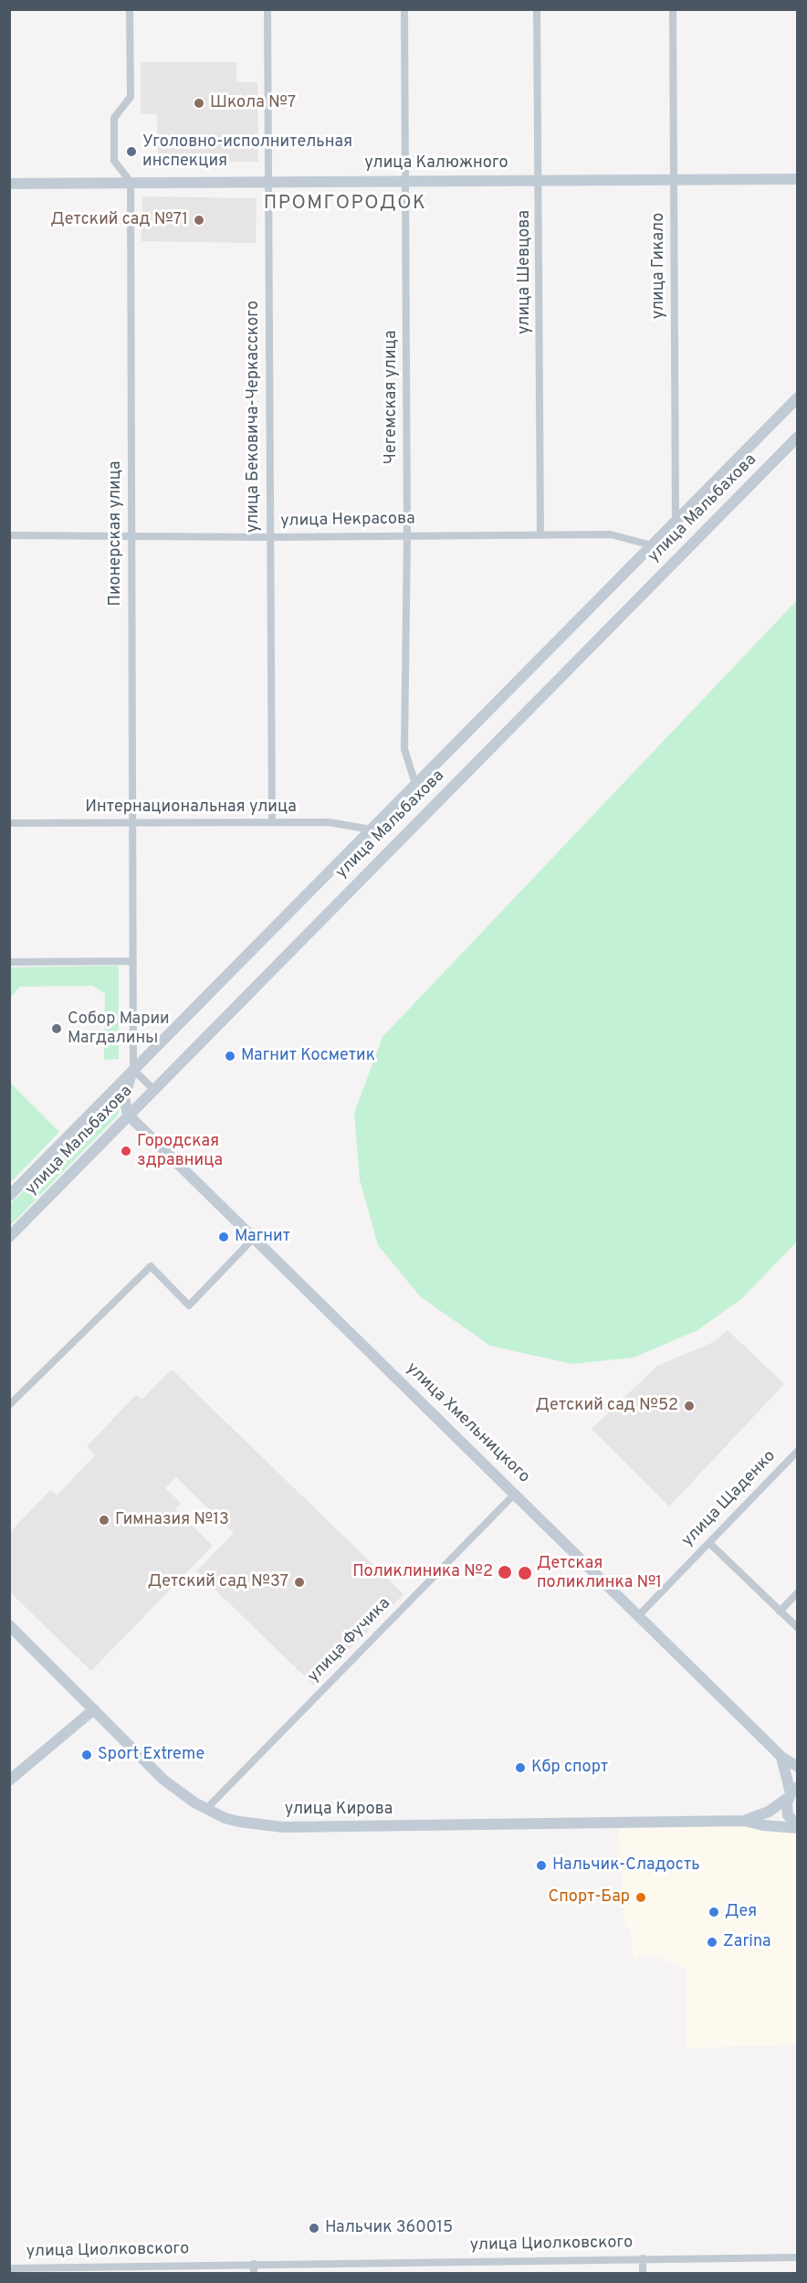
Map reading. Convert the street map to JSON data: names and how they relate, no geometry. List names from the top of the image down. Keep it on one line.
{"streets":{"main road":["улица Калюжного","улица Мальбахова","улица Хмельницкого","улица Кирова"],"street":["улица Гикало","улица Шевцова","Чегемская улица","улица Бековича-Черкасского","улица Некрасова","Пионерская улица","Интернациональная улица","улица Щаденко","улица Фучика","улица Циолковского"]},"crossings":[["улица Калюжного","улица Гикало"],["улица Калюжного","улица Шевцова"],["улица Калюжного","Чегемская улица"],["улица Калюжного","улица Бековича-Черкасского"],["улица Калюжного","Пионерская улица"],["улица Гикало","улица Мальбахова"],["улица Шевцова","улица Некрасова"],["Чегемская улица","улица Мальбахова"],["Чегемская улица","улица Некрасова"],["улица Бековича-Черкасского","улица Некрасова"],["улица Бековича-Черкасского","Интернациональная улица"],["улица Мальбахова","улица Некрасова"],["улица Мальбахова","Пионерская улица"],["улица Мальбахова","Интернациональная улица"],["улица Мальбахова","улица Хмельницкого"],["улица Некрасова","Пионерская улица"],["Пионерская улица","Интернациональная улица"],["улица Хмельницкого","улица Щаденко"],["улица Хмельницкого","улица Фучика"],["улица Фучика","улица Кирова"]],"districts":["ПРОМГОРОДОК"],"places":["Школа №7","Уголовно-исполнительная инспекция","Детский сад №71","Собор Марии Магдалины","Магнит Косметик","Городская здравница","Магнит","Детский сад №52","Гимназия №13","Поликлиника №2","Детская поликлинка №1","Детский сад №37","Sport Extreme","Кбр спорт","Нальчик-Сладость","Спорт-Бар","Дея","Zarina","Нальчик 360015"]}
